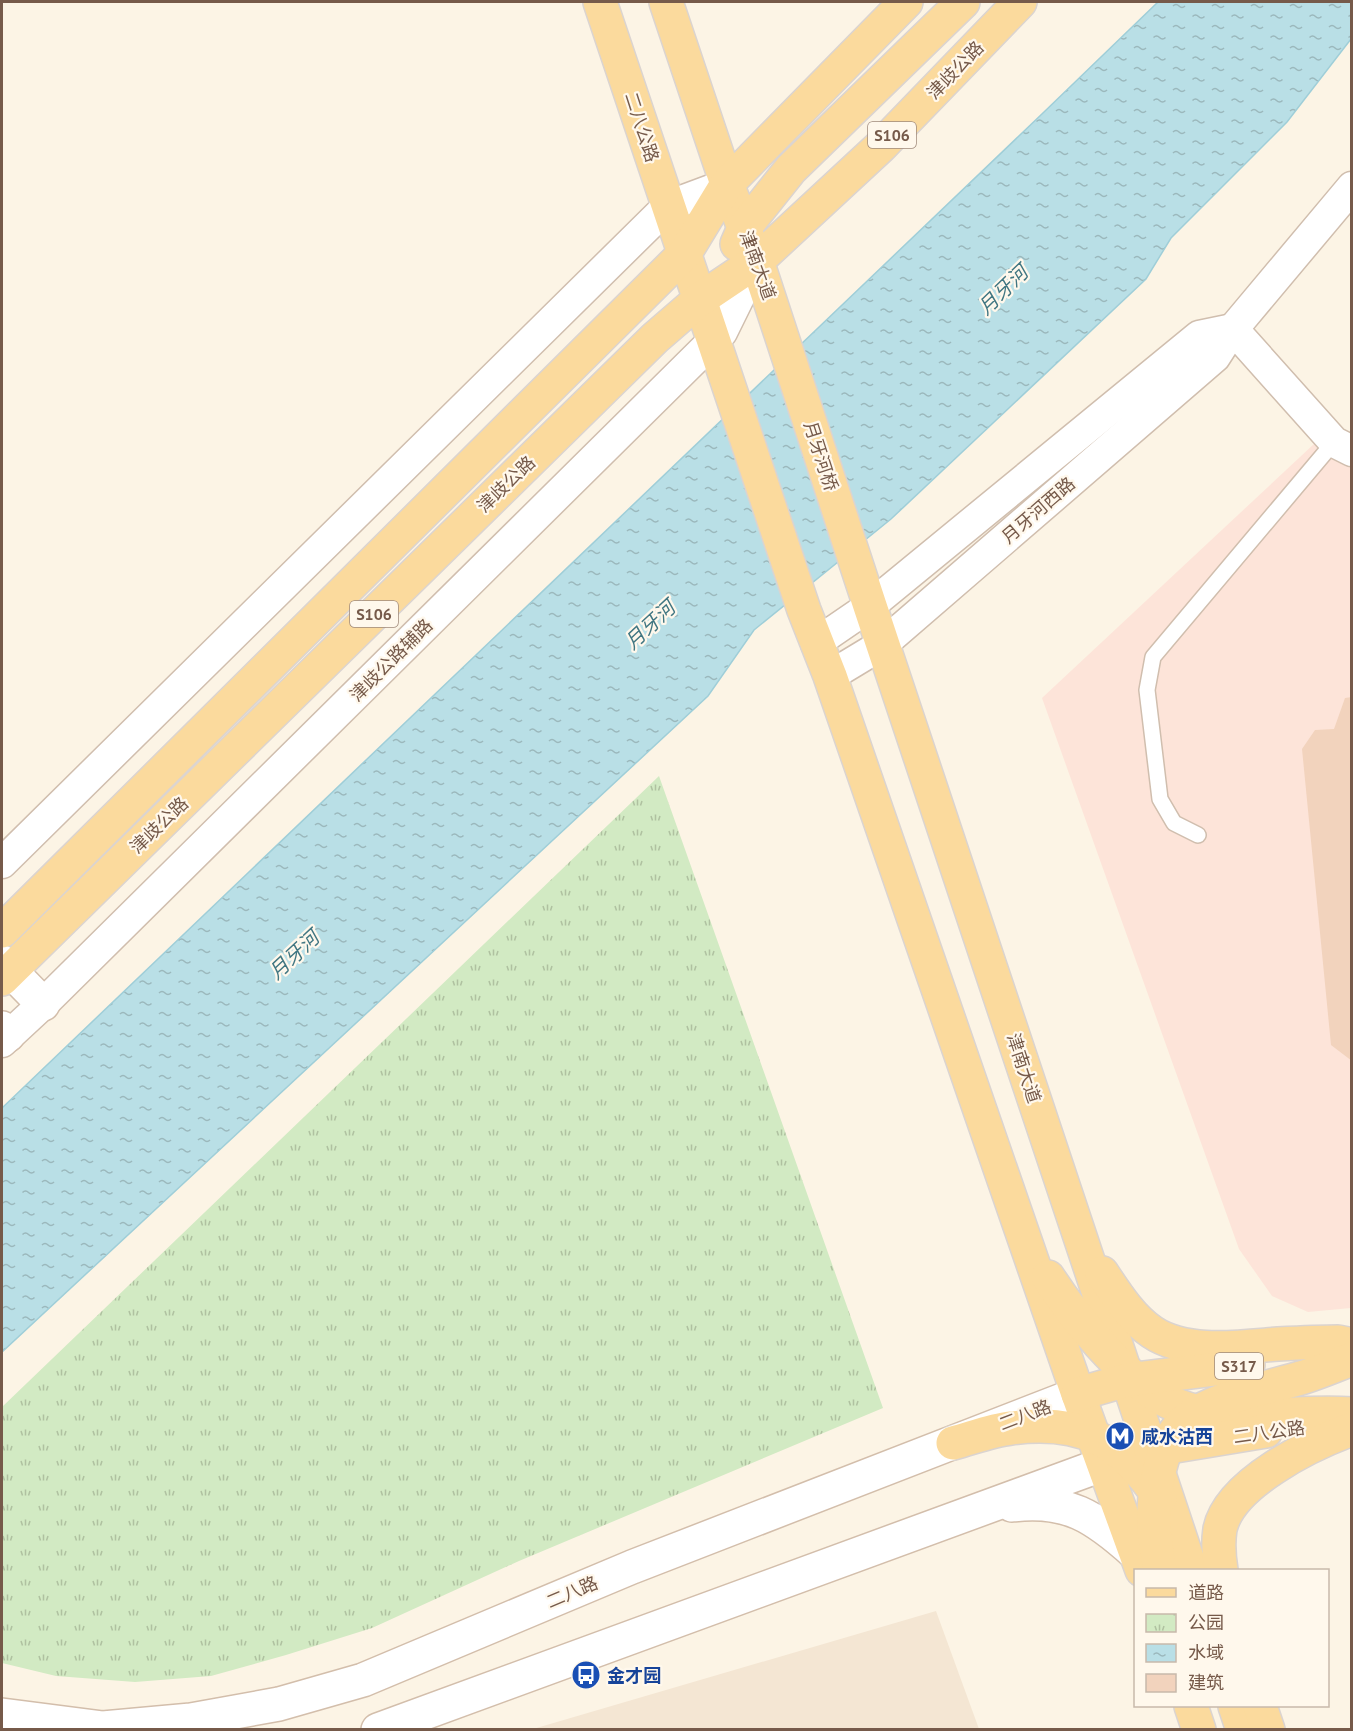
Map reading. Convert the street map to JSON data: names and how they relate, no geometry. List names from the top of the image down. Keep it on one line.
{"streets":{"main road":["津歧公路","二八公路","S106","津南大道","月牙河桥","S317","二八路"],"street":["月牙河西路","津歧公路辅路"]},"crossings":[["津歧公路","二八公路"],["津歧公路","津南大道"],["津歧公路","津歧公路辅路"],["二八公路","津南大道"],["津南大道","月牙河桥"],["津南大道","月牙河西路"],["津南大道","津歧公路辅路"],["津南大道","S317"],["津南大道","二八路"],["S317","二八路"]],"water":["月牙河"],"places":{"metro station":["咸水沽西"],"bus stop":["金才园"]},"legend":["道路","公园","水域","建筑"]}
